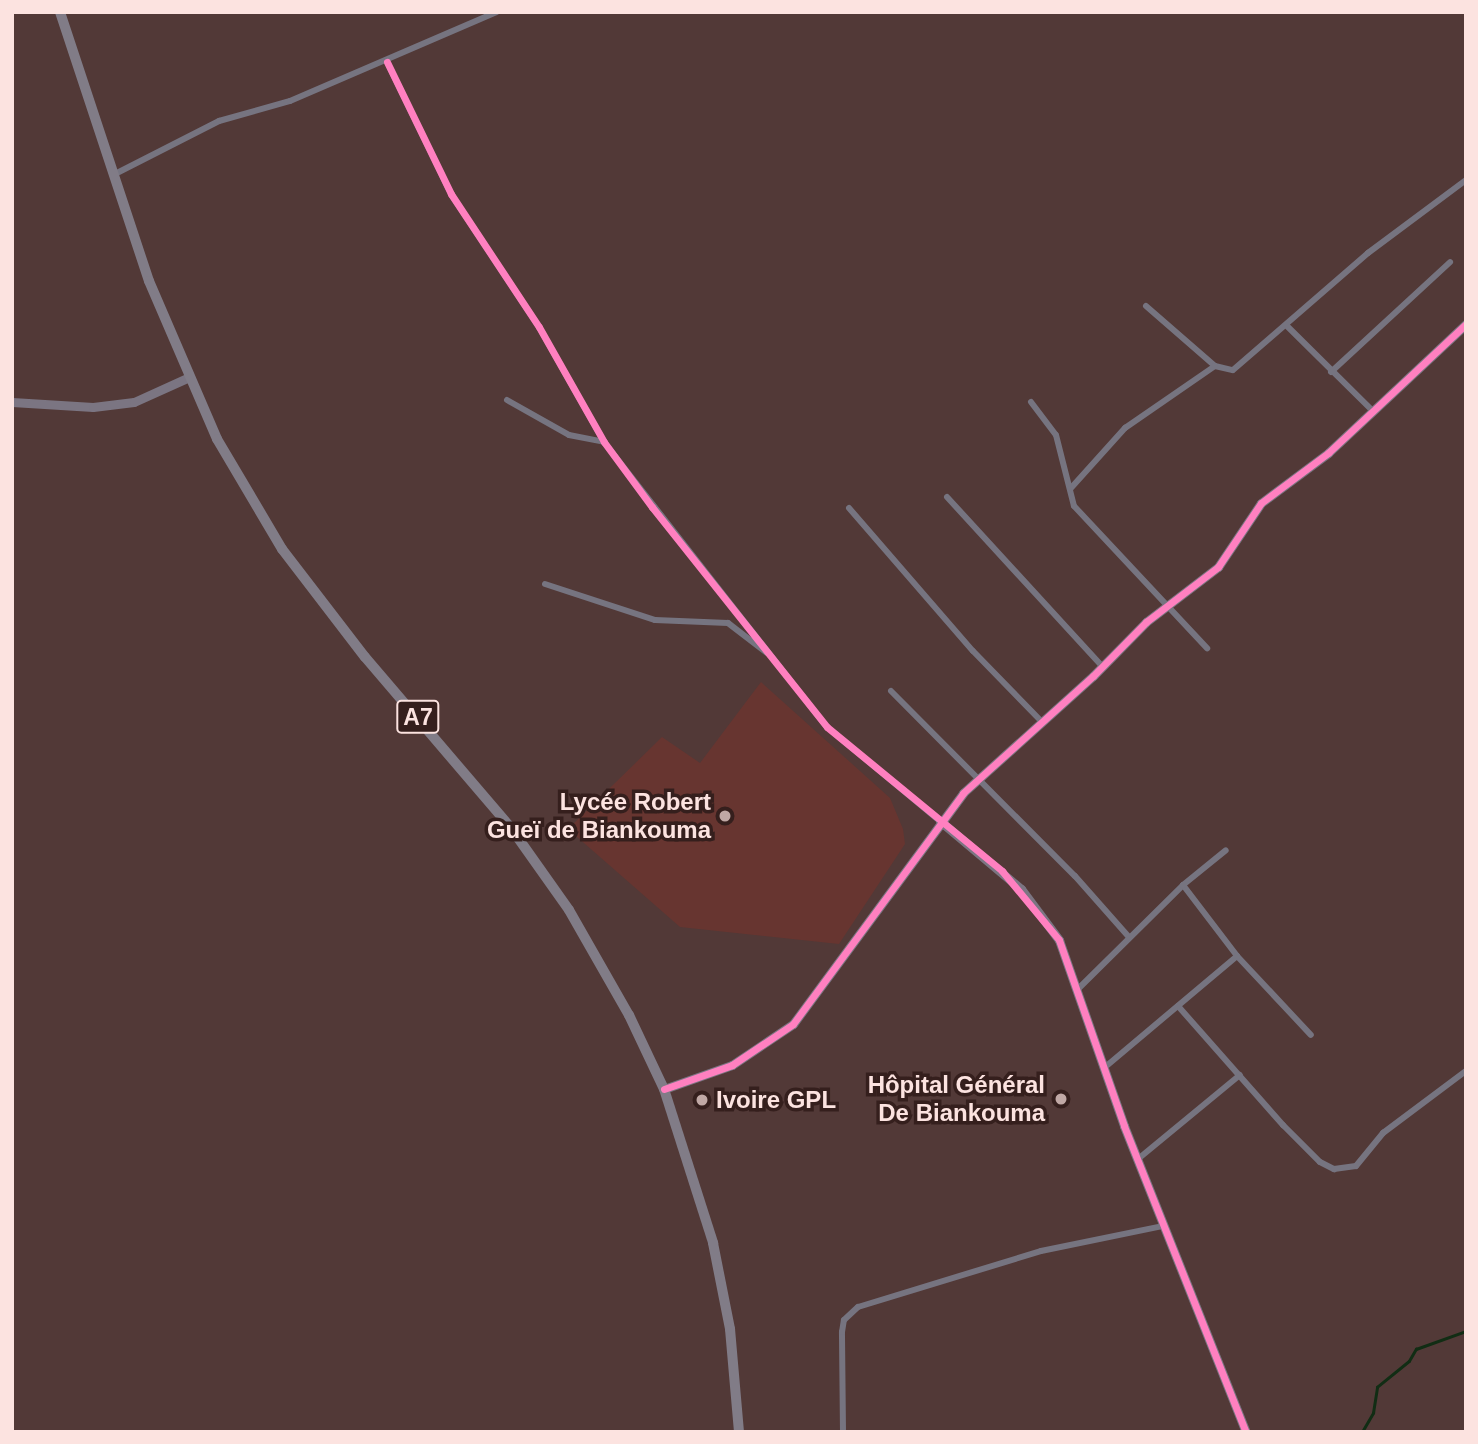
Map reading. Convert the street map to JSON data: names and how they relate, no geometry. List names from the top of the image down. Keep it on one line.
{"streets":{"main road":["A7"]},"places":["Lycée Robert Gueï de Biankouma","Hôpital Général De Biankouma","Ivoire GPL"]}
